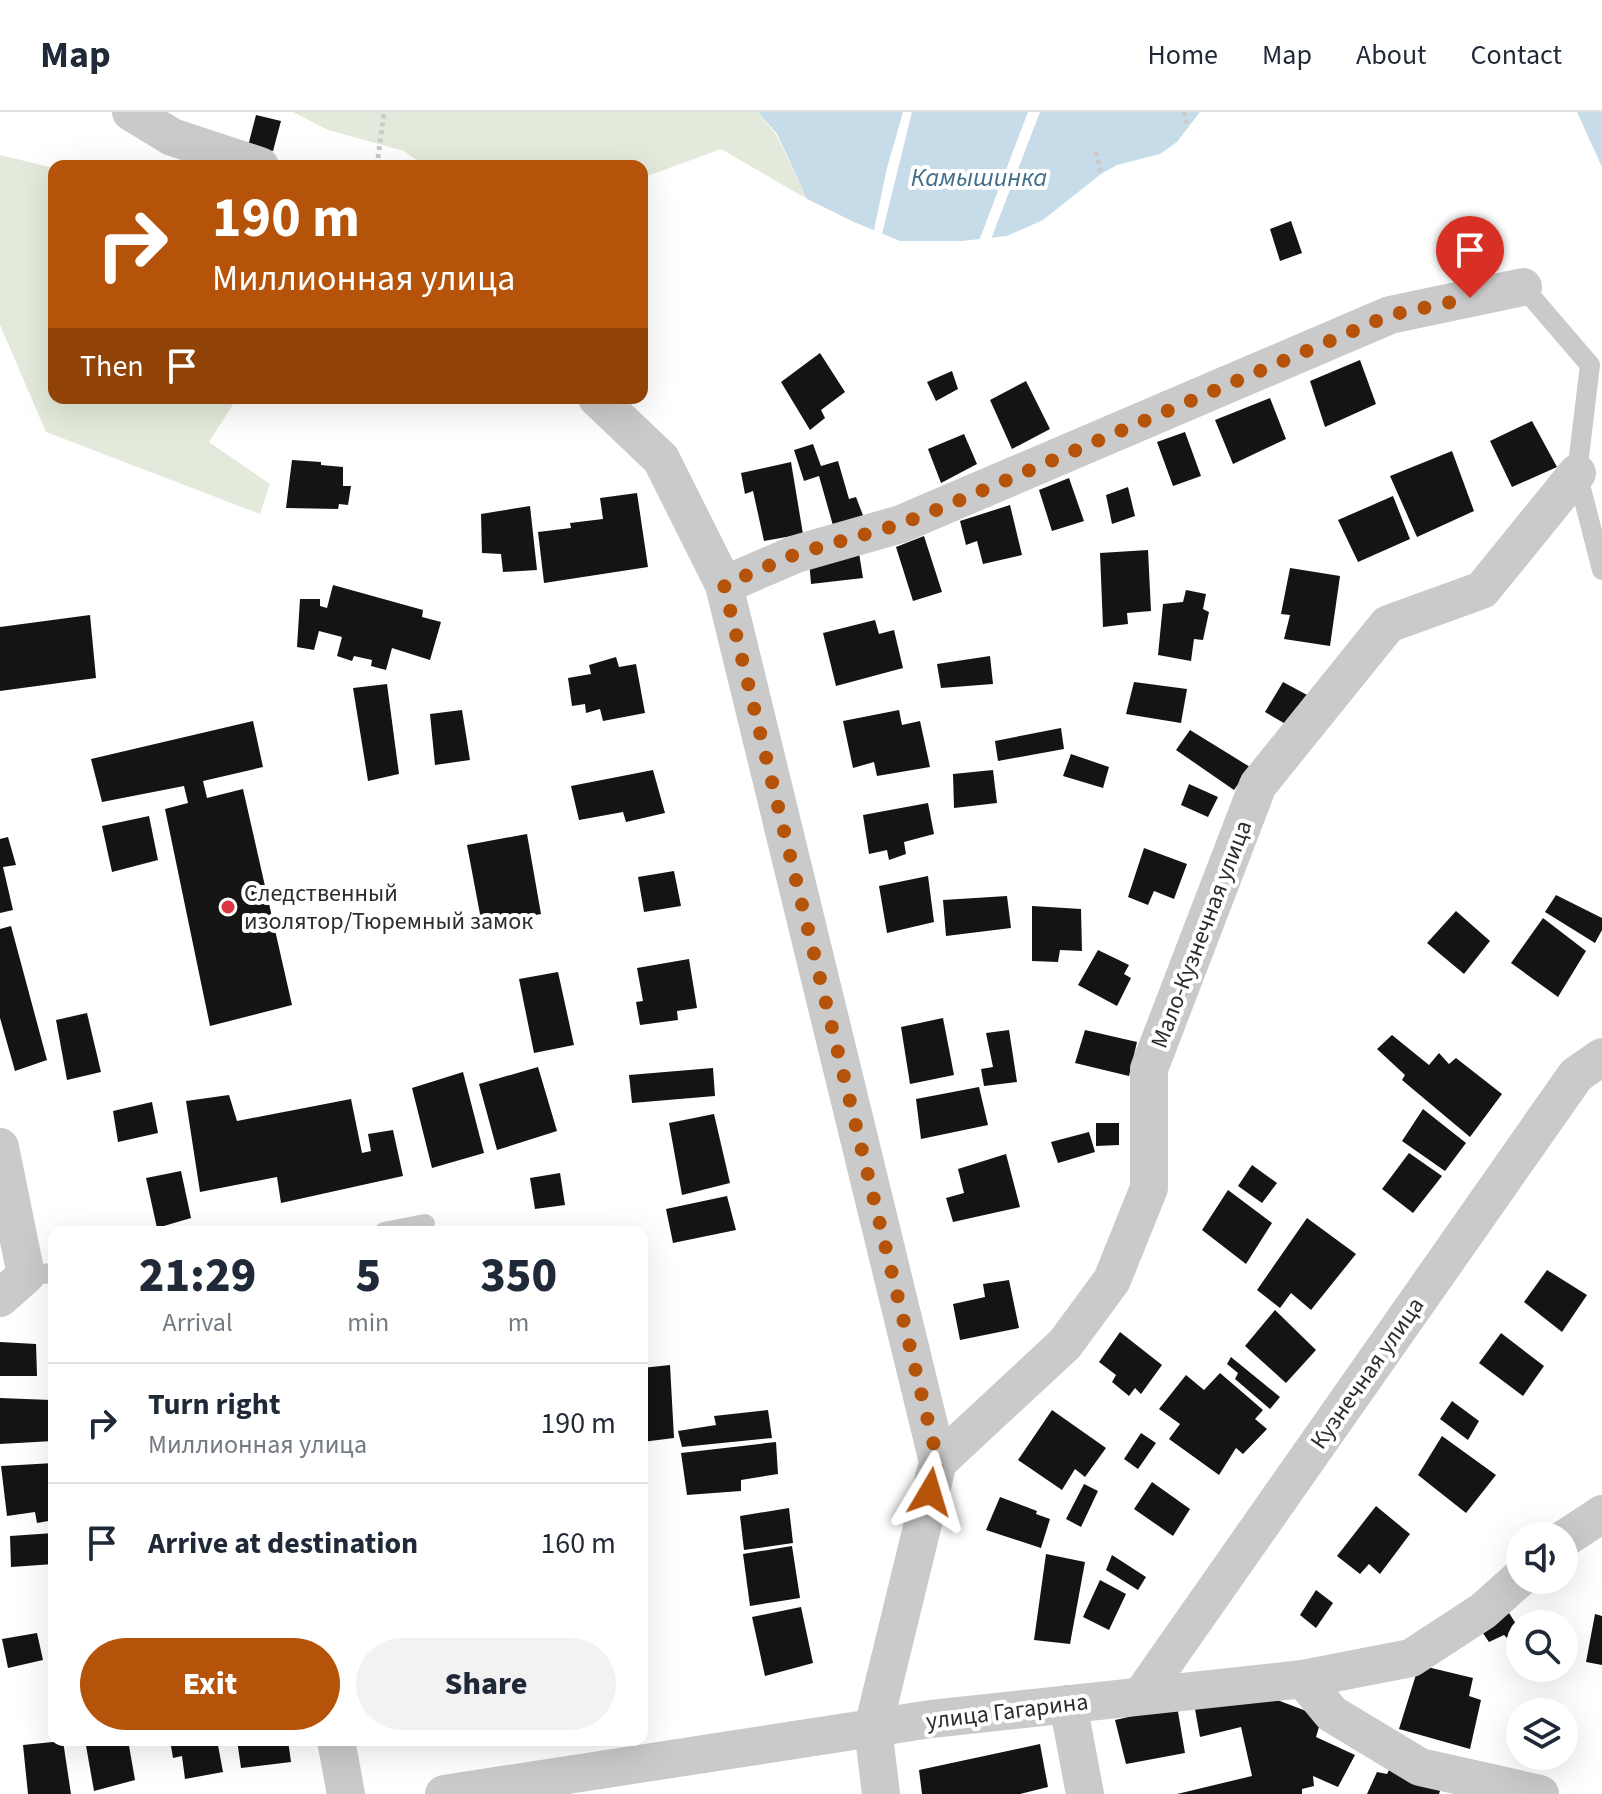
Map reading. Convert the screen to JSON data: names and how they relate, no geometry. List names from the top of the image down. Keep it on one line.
{"streets":{"street":["Мало-Кузнечная улица","Кузнечная улица","улица Гагарина"]},"crossings":[["Кузнечная улица","улица Гагарина"]],"water":["Камышинка"],"places":["Следственный изолятор/Тюремный замок"],"page":{"header":"Map","nav":["Home","Map","About","Contact"],"turn":["190 m","Миллионная улица"],"then":"Then","eta":["21:29","Arrival","5","min","350","m"],"list":[{"name":"Turn right","note":"Миллионная улица","value":"190 m"},{"name":"Arrive at destination","value":"160 m"}],"buttons":["Exit","Share"]}}
